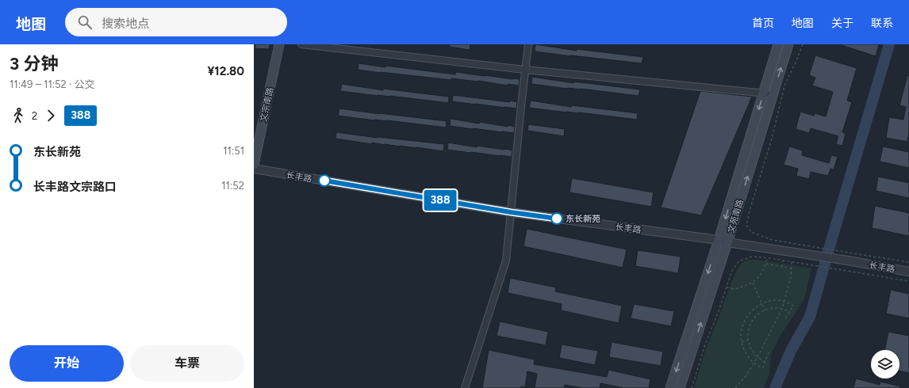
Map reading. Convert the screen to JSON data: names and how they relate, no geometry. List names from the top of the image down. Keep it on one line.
{"streets":{"main road":["文宗南路","文苑南路"],"street":["长丰路"]},"crossings":[["长丰路","文苑南路"]],"places":["东长新苑"],"lines":["bus line 388"],"page":{"header":"地图","search":"搜索地点","nav":["首页","地图","关于","联系"],"heading":["3 分钟","11:49 – 11:52 · 公交","¥12.80"],"on_map":"388","legs":["2","388"],"list":[{"name":"东长新苑","value":"11:51"},{"name":"长丰路文宗路口","value":"11:52"}],"buttons":["开始","车票"]}}
